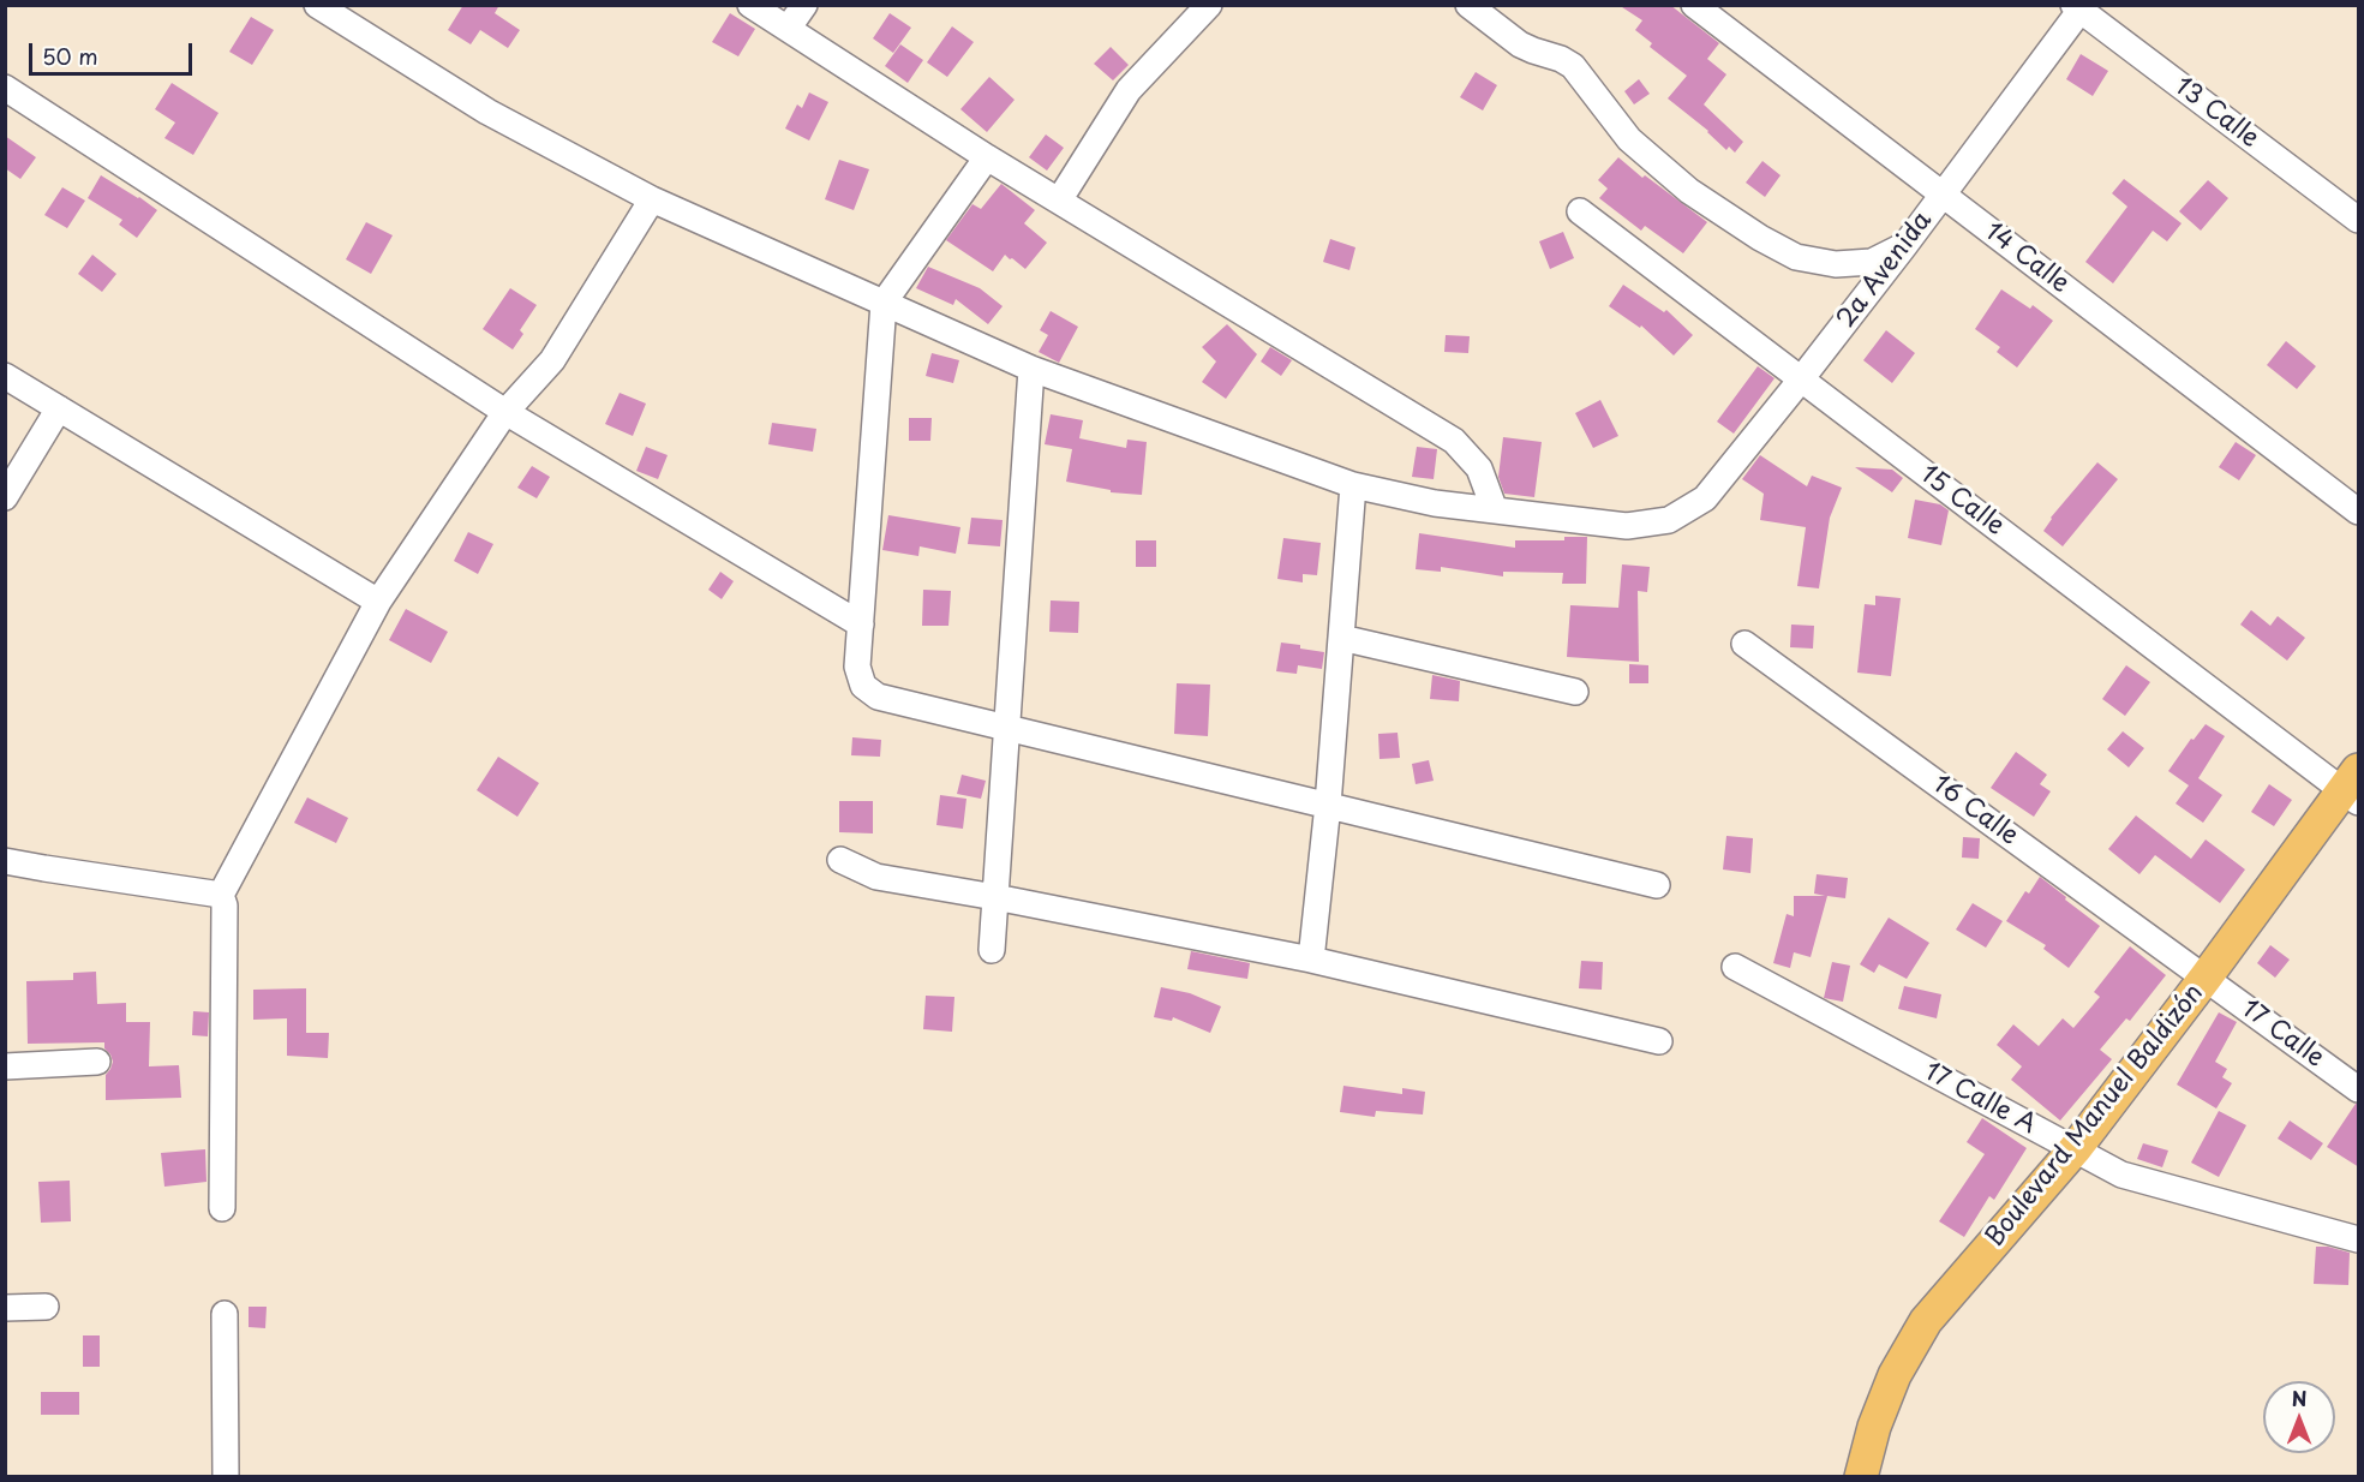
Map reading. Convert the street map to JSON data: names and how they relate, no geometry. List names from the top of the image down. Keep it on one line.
{"streets":{"main road":["Boulevard Manuel Baldizón"],"street":["13 Calle","14 Calle","2a Avenida","15 Calle","16 Calle","17 Calle","17 Calle A"]},"crossings":[["13 Calle","2a Avenida"],["14 Calle","2a Avenida"],["2a Avenida","15 Calle"],["15 Calle","Boulevard Manuel Baldizón"],["16 Calle","17 Calle"],["16 Calle","Boulevard Manuel Baldizón"],["17 Calle","Boulevard Manuel Baldizón"],["17 Calle A","Boulevard Manuel Baldizón"]],"scale_bar":"50 m","north":"top"}
